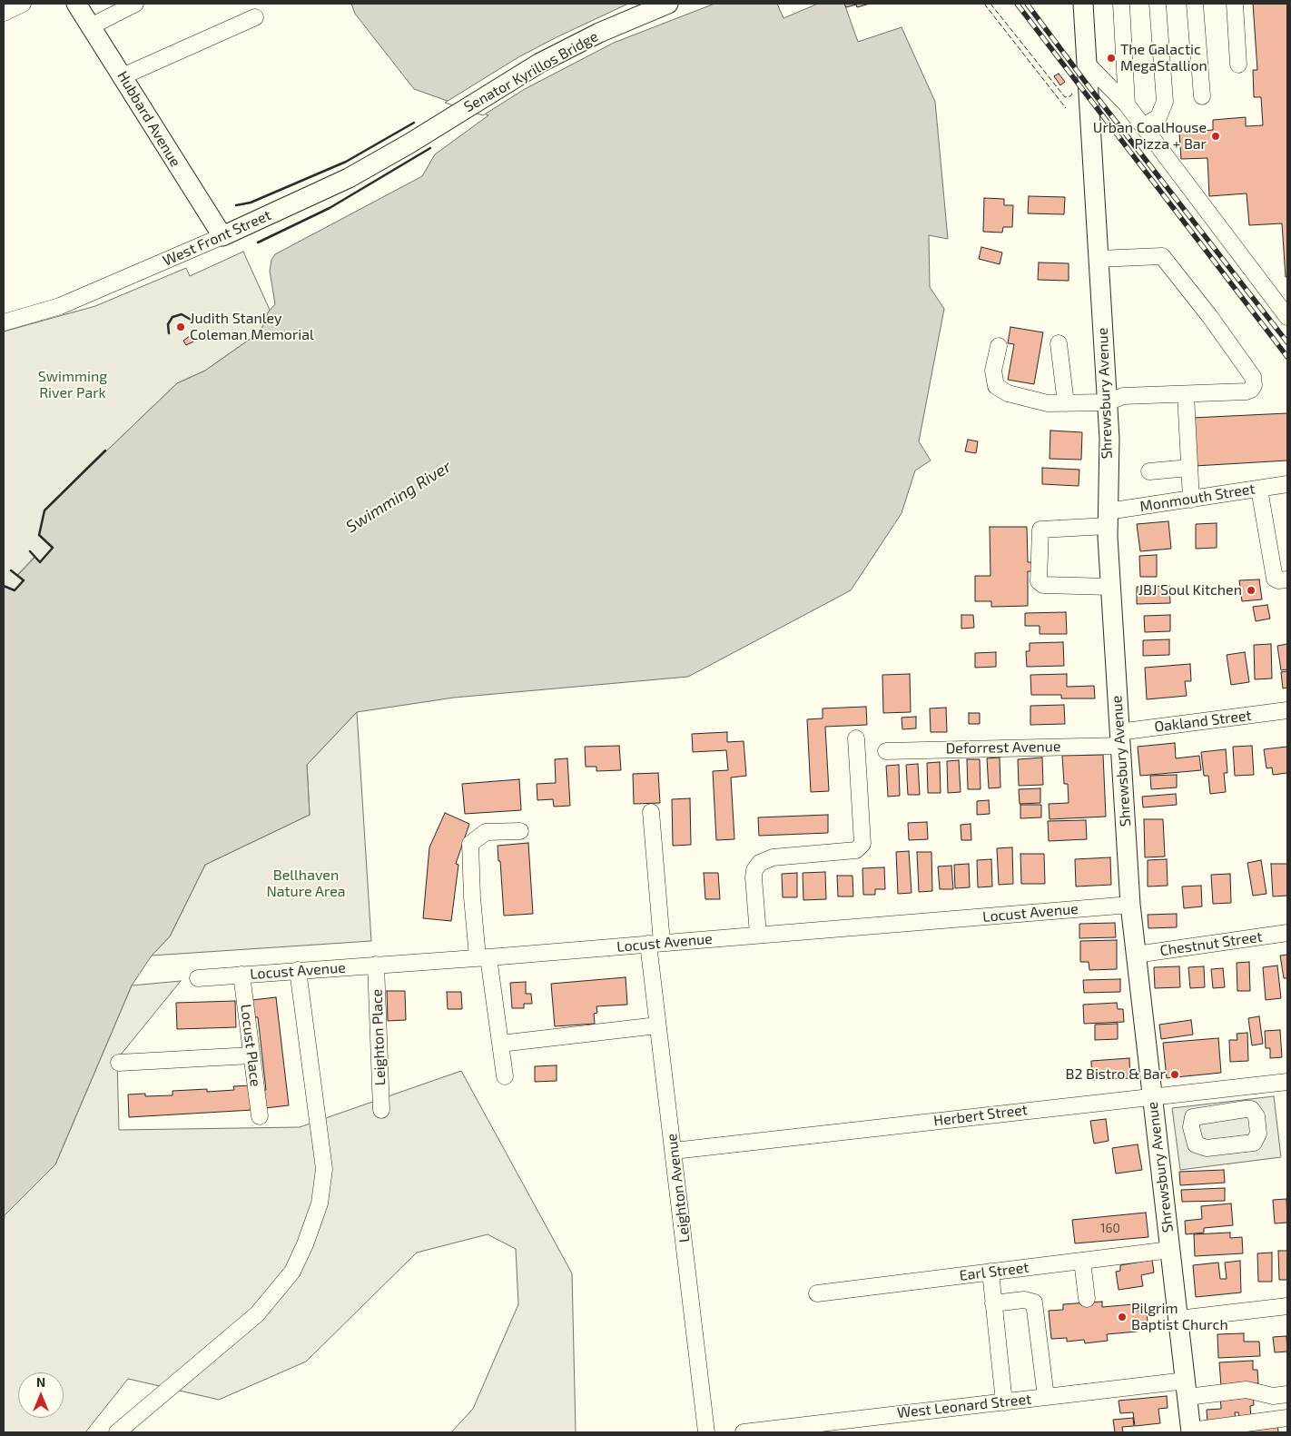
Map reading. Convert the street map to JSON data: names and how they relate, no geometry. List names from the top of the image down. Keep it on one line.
{"streets":{"main road":["Senator Kyrillos Bridge","Hubbard Avenue","West Front Street","Shrewsbury Avenue"],"street":["Monmouth Street","Oakland Street","Deforrest Avenue","Locust Avenue","Chestnut Street","Leighton Place","Locust Place","Herbert Street","Leighton Avenue","Earl Street","West Leonard Street"]},"crossings":[["Senator Kyrillos Bridge","West Front Street"],["Hubbard Avenue","West Front Street"],["Shrewsbury Avenue","Monmouth Street"],["Shrewsbury Avenue","Oakland Street"],["Shrewsbury Avenue","Deforrest Avenue"],["Shrewsbury Avenue","Locust Avenue"],["Shrewsbury Avenue","Chestnut Street"],["Shrewsbury Avenue","Herbert Street"],["Shrewsbury Avenue","Earl Street"],["Shrewsbury Avenue","West Leonard Street"],["Oakland Street","Deforrest Avenue"],["Locust Avenue","Leighton Place"],["Locust Avenue","Locust Place"],["Locust Avenue","Leighton Avenue"],["Herbert Street","Leighton Avenue"]],"water":["Swimming River"],"parks":["Swimming River Park","Bellhaven Nature Area"],"places":["The Galactic MegaStallion","Urban CoalHouse Pizza + Bar","Judith Stanley Coleman Memorial","JBJ Soul Kitchen","B2 Bistro & Bar","Pilgrim Baptist Church"],"house_numbers":["160"],"north":"top"}
